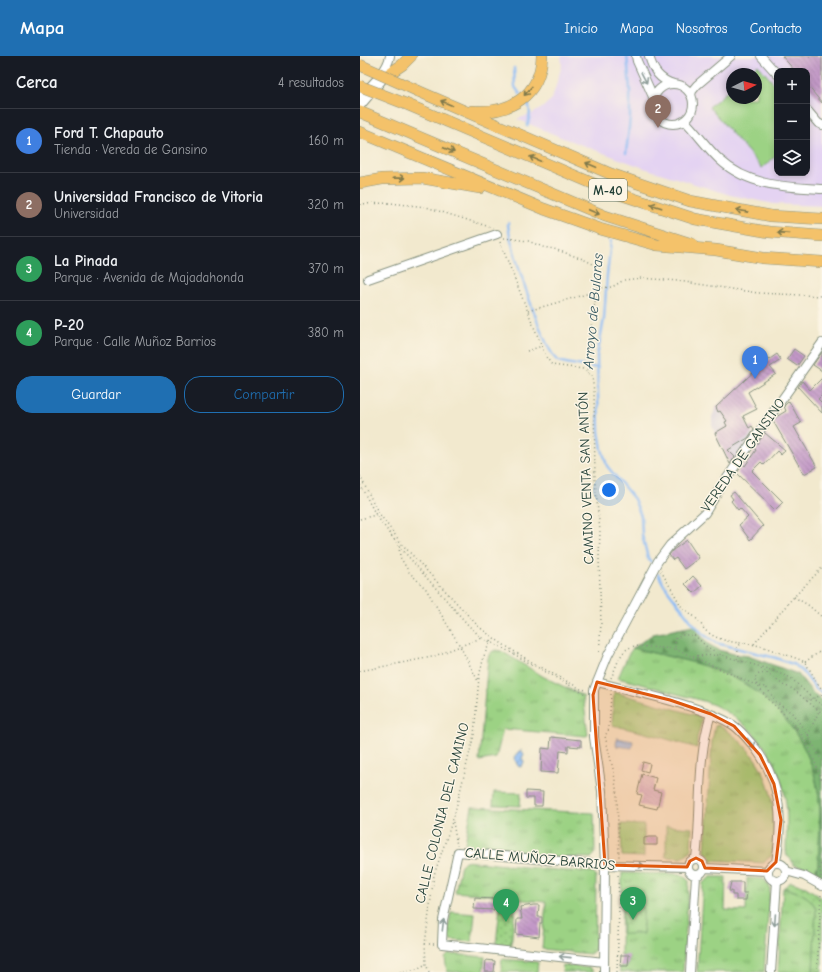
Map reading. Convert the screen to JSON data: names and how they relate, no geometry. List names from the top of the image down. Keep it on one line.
{"streets":{"highway":["M-40"],"street":["VEREDA DE GANSINO","CALLE MUÑOZ BARRIOS"],"path":["CAMINO VENTA SAN ANTÓN","CALLE COLONIA DEL CAMINO"]},"crossings":[["VEREDA DE GANSINO","CAMINO VENTA SAN ANTÓN"]],"water":["Arroyo de Bularas"],"north":"right","page":{"header":"Mapa","nav":["Inicio","Mapa","Nosotros","Contacto"],"heading":["Cerca","4 resultados"],"map_buttons":["+","−"],"pins":["2","1","3","4"],"list":[{"mark":"1","name":"Ford T. Chapauto","note":"Tienda · Vereda de Gansino","value":"160 m"},{"mark":"2","name":"Universidad Francisco de Vitoria","note":"Universidad","value":"320 m"},{"mark":"3","name":"La Pinada","note":"Parque · Avenida de Majadahonda","value":"370 m"},{"mark":"4","name":"P-20","note":"Parque · Calle Muñoz Barrios","value":"380 m"}],"buttons":["Guardar","Compartir"]}}
